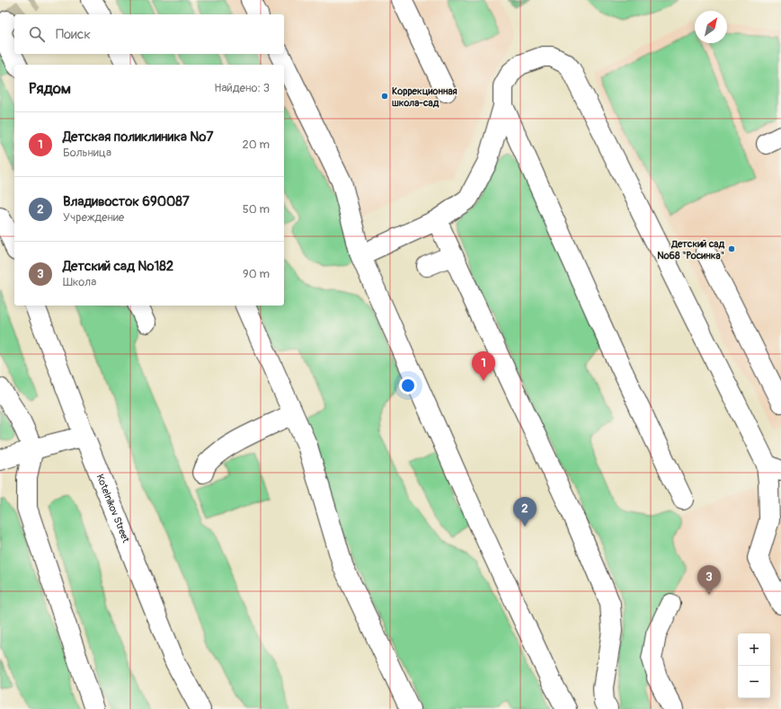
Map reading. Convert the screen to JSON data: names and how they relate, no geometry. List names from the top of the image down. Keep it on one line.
{"streets":{"main road":["Kotelnikov Street"]},"places":["Коррекционная школа-сад","Детский сад №68 \"Росинка\""],"north":"top right","page":{"search":"Поиск","heading":["Рядом","Найдено: 3"],"list":[{"mark":"1","name":"Детская поликлиника №7","note":"Больница","value":"20 m"},{"mark":"2","name":"Владивосток 690087","note":"Учреждение","value":"50 m"},{"mark":"3","name":"Детский сад №182","note":"Школа","value":"90 m"}],"pins":["1","2","3"],"map_buttons":["+","−"]}}
